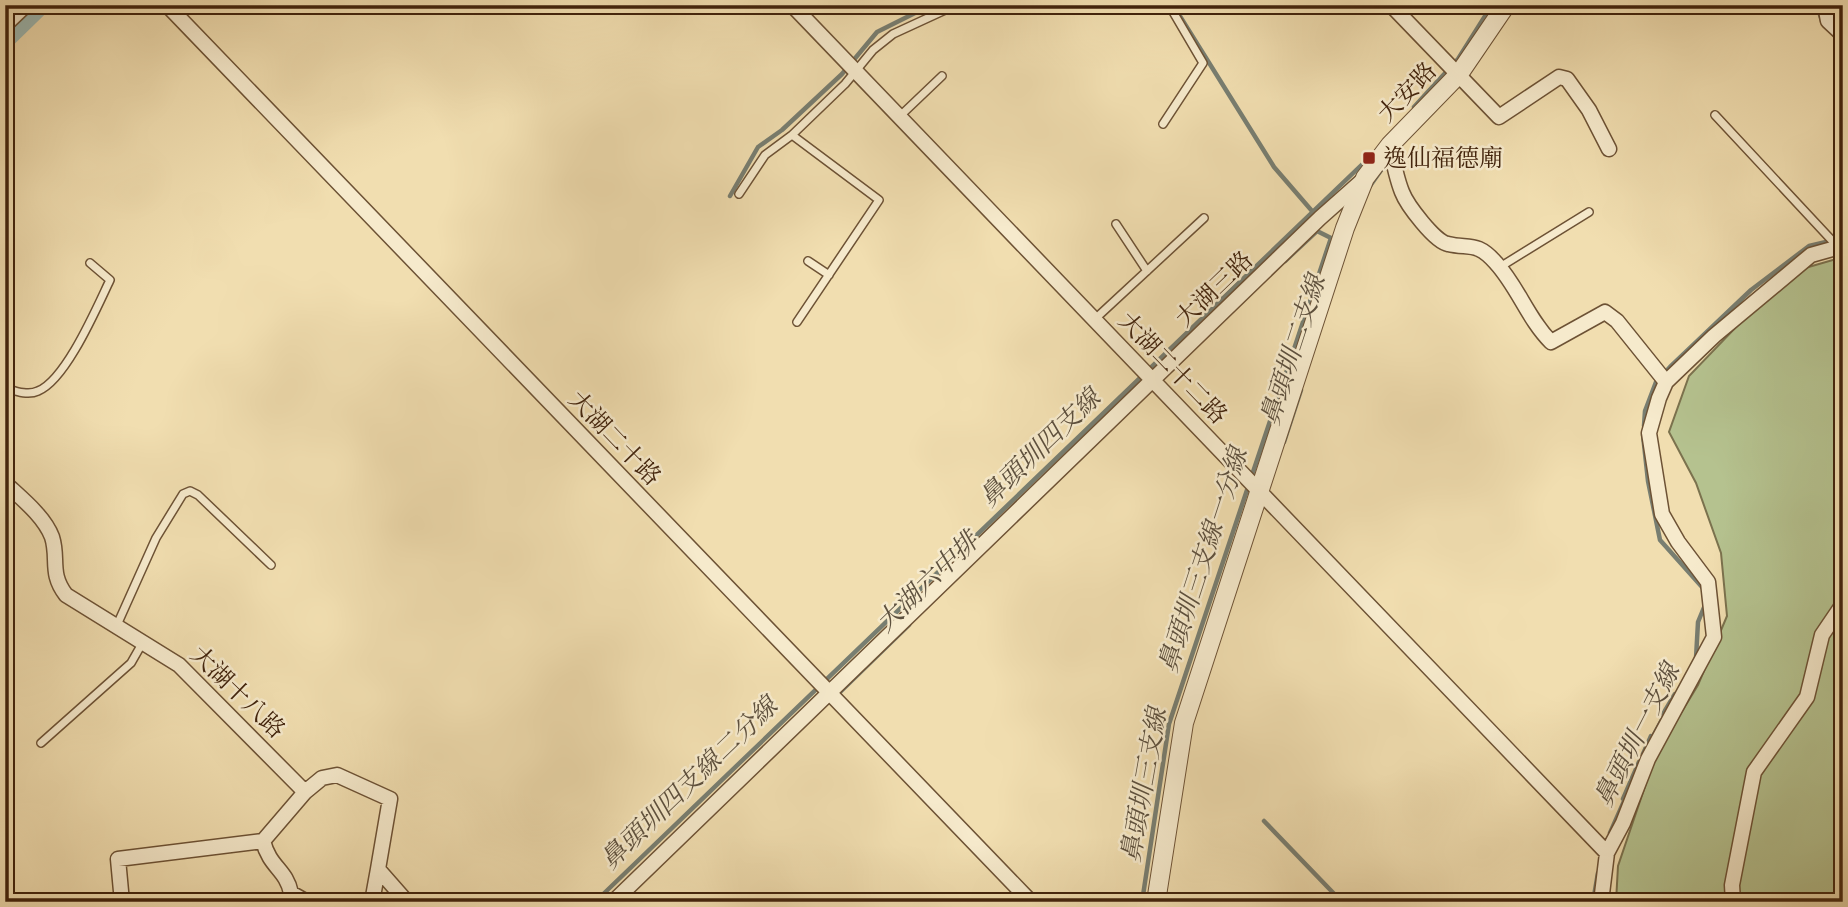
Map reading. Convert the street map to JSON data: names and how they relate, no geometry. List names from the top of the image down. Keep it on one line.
{"streets":{"street":["大安路","大湖三路","大湖二十二路","大湖二十路","大湖十八路"]},"crossings":[["大安路","大湖三路"],["大安路","大湖二十二路"],["大湖三路","大湖二十二路"],["大湖三路","大湖二十路"]],"water":["鼻頭圳二支線","鼻頭圳四支線","鼻頭圳三支線一分線","大湖六中排","鼻頭圳一支線","鼻頭圳四支線二分線","鼻頭圳三支線"],"places":{"transit":["逸仙福德廟"]}}
